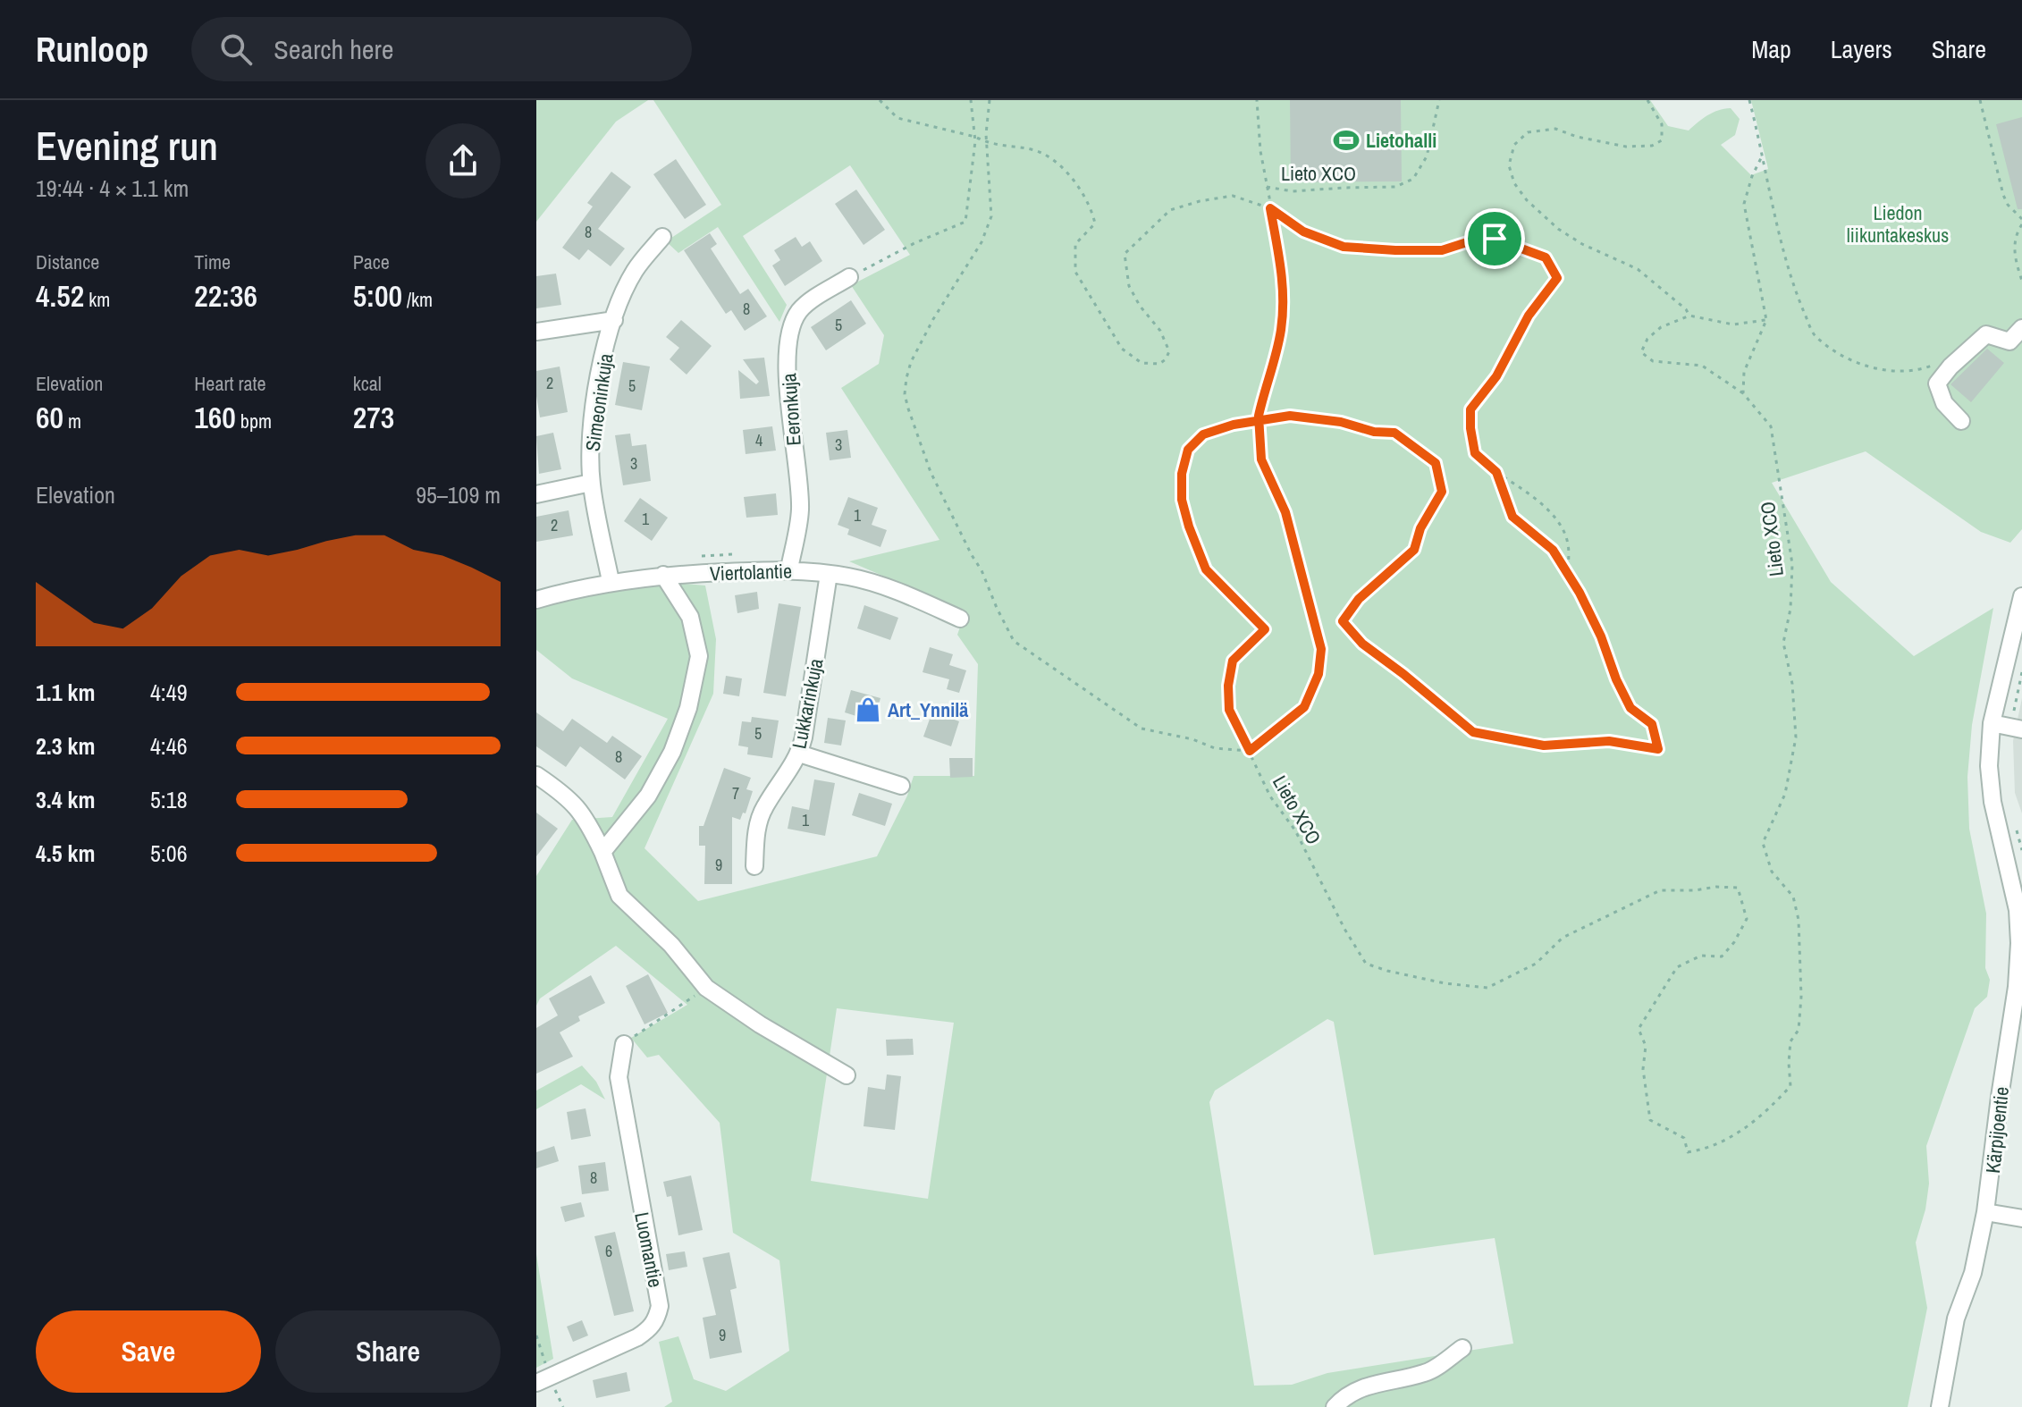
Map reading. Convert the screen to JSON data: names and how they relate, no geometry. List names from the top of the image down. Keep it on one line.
{"streets":{"street":["Simeoninkuja","Eeronkuja","Viertolantie","Lukkarinkuja","Kärpijoentie","Luomantie"],"path":["Lieto XCO"]},"crossings":[["Simeoninkuja","Viertolantie"],["Eeronkuja","Viertolantie"],["Viertolantie","Lukkarinkuja"]],"parks":["Liedon liikuntakeskus"],"places":{"sports":["Lietohalli"],"shop":["Art_Ynnilä"]},"house_numbers":["8","8","5","2","5","4","3","3","1","1","2","5","8","7","1","9","8","6","9"],"page":{"header":"Runloop","search":"Search here","nav":["Map","Layers","Share"],"heading":["Evening run","19:44 · 4 × 1.1 km"],"stats":[["Distance","4.52 km"],["Time","22:36"],["Pace","5:00 /km"],["Elevation","60 m"],["Heart rate","160 bpm"],["kcal","273"]],"chart":["Elevation","95–109 m"],"list":[{"name":"1.1 km","note":"4:49"},{"name":"2.3 km","note":"4:46"},{"name":"3.4 km","note":"5:18"},{"name":"4.5 km","note":"5:06"}],"buttons":["Save","Share"]}}
